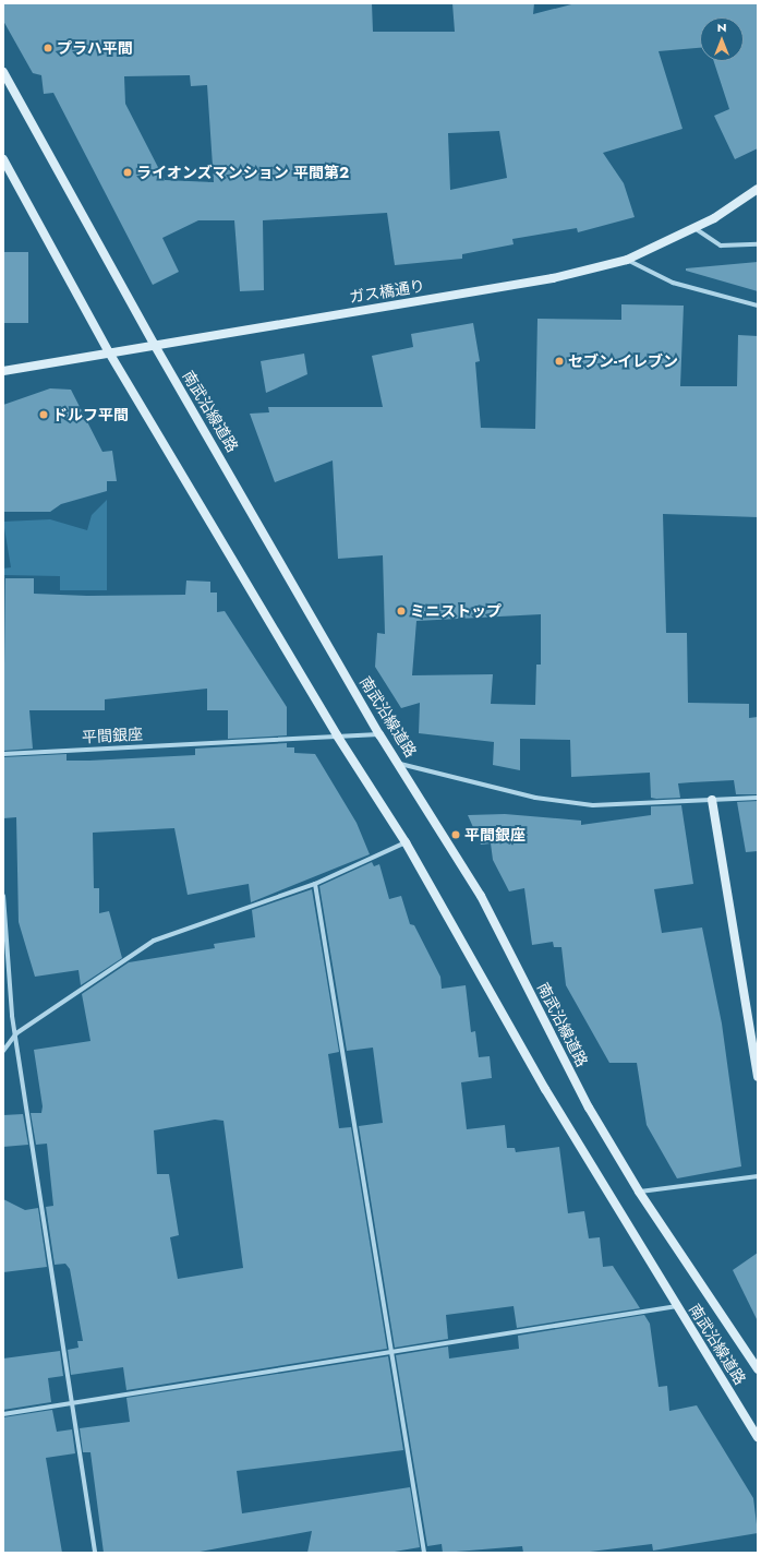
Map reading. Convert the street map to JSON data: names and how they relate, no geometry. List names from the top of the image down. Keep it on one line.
{"streets":{"street":["ガス橋通り","南武沿線道路","平間銀座"]},"crossings":[["ガス橋通り","南武沿線道路"],["南武沿線道路","平間銀座"]],"places":["プラハ平間","ライオンズマンション 平間第2","セブン-イレブン","ドルフ平間","ミニストップ","平間銀座"],"north":"top"}
